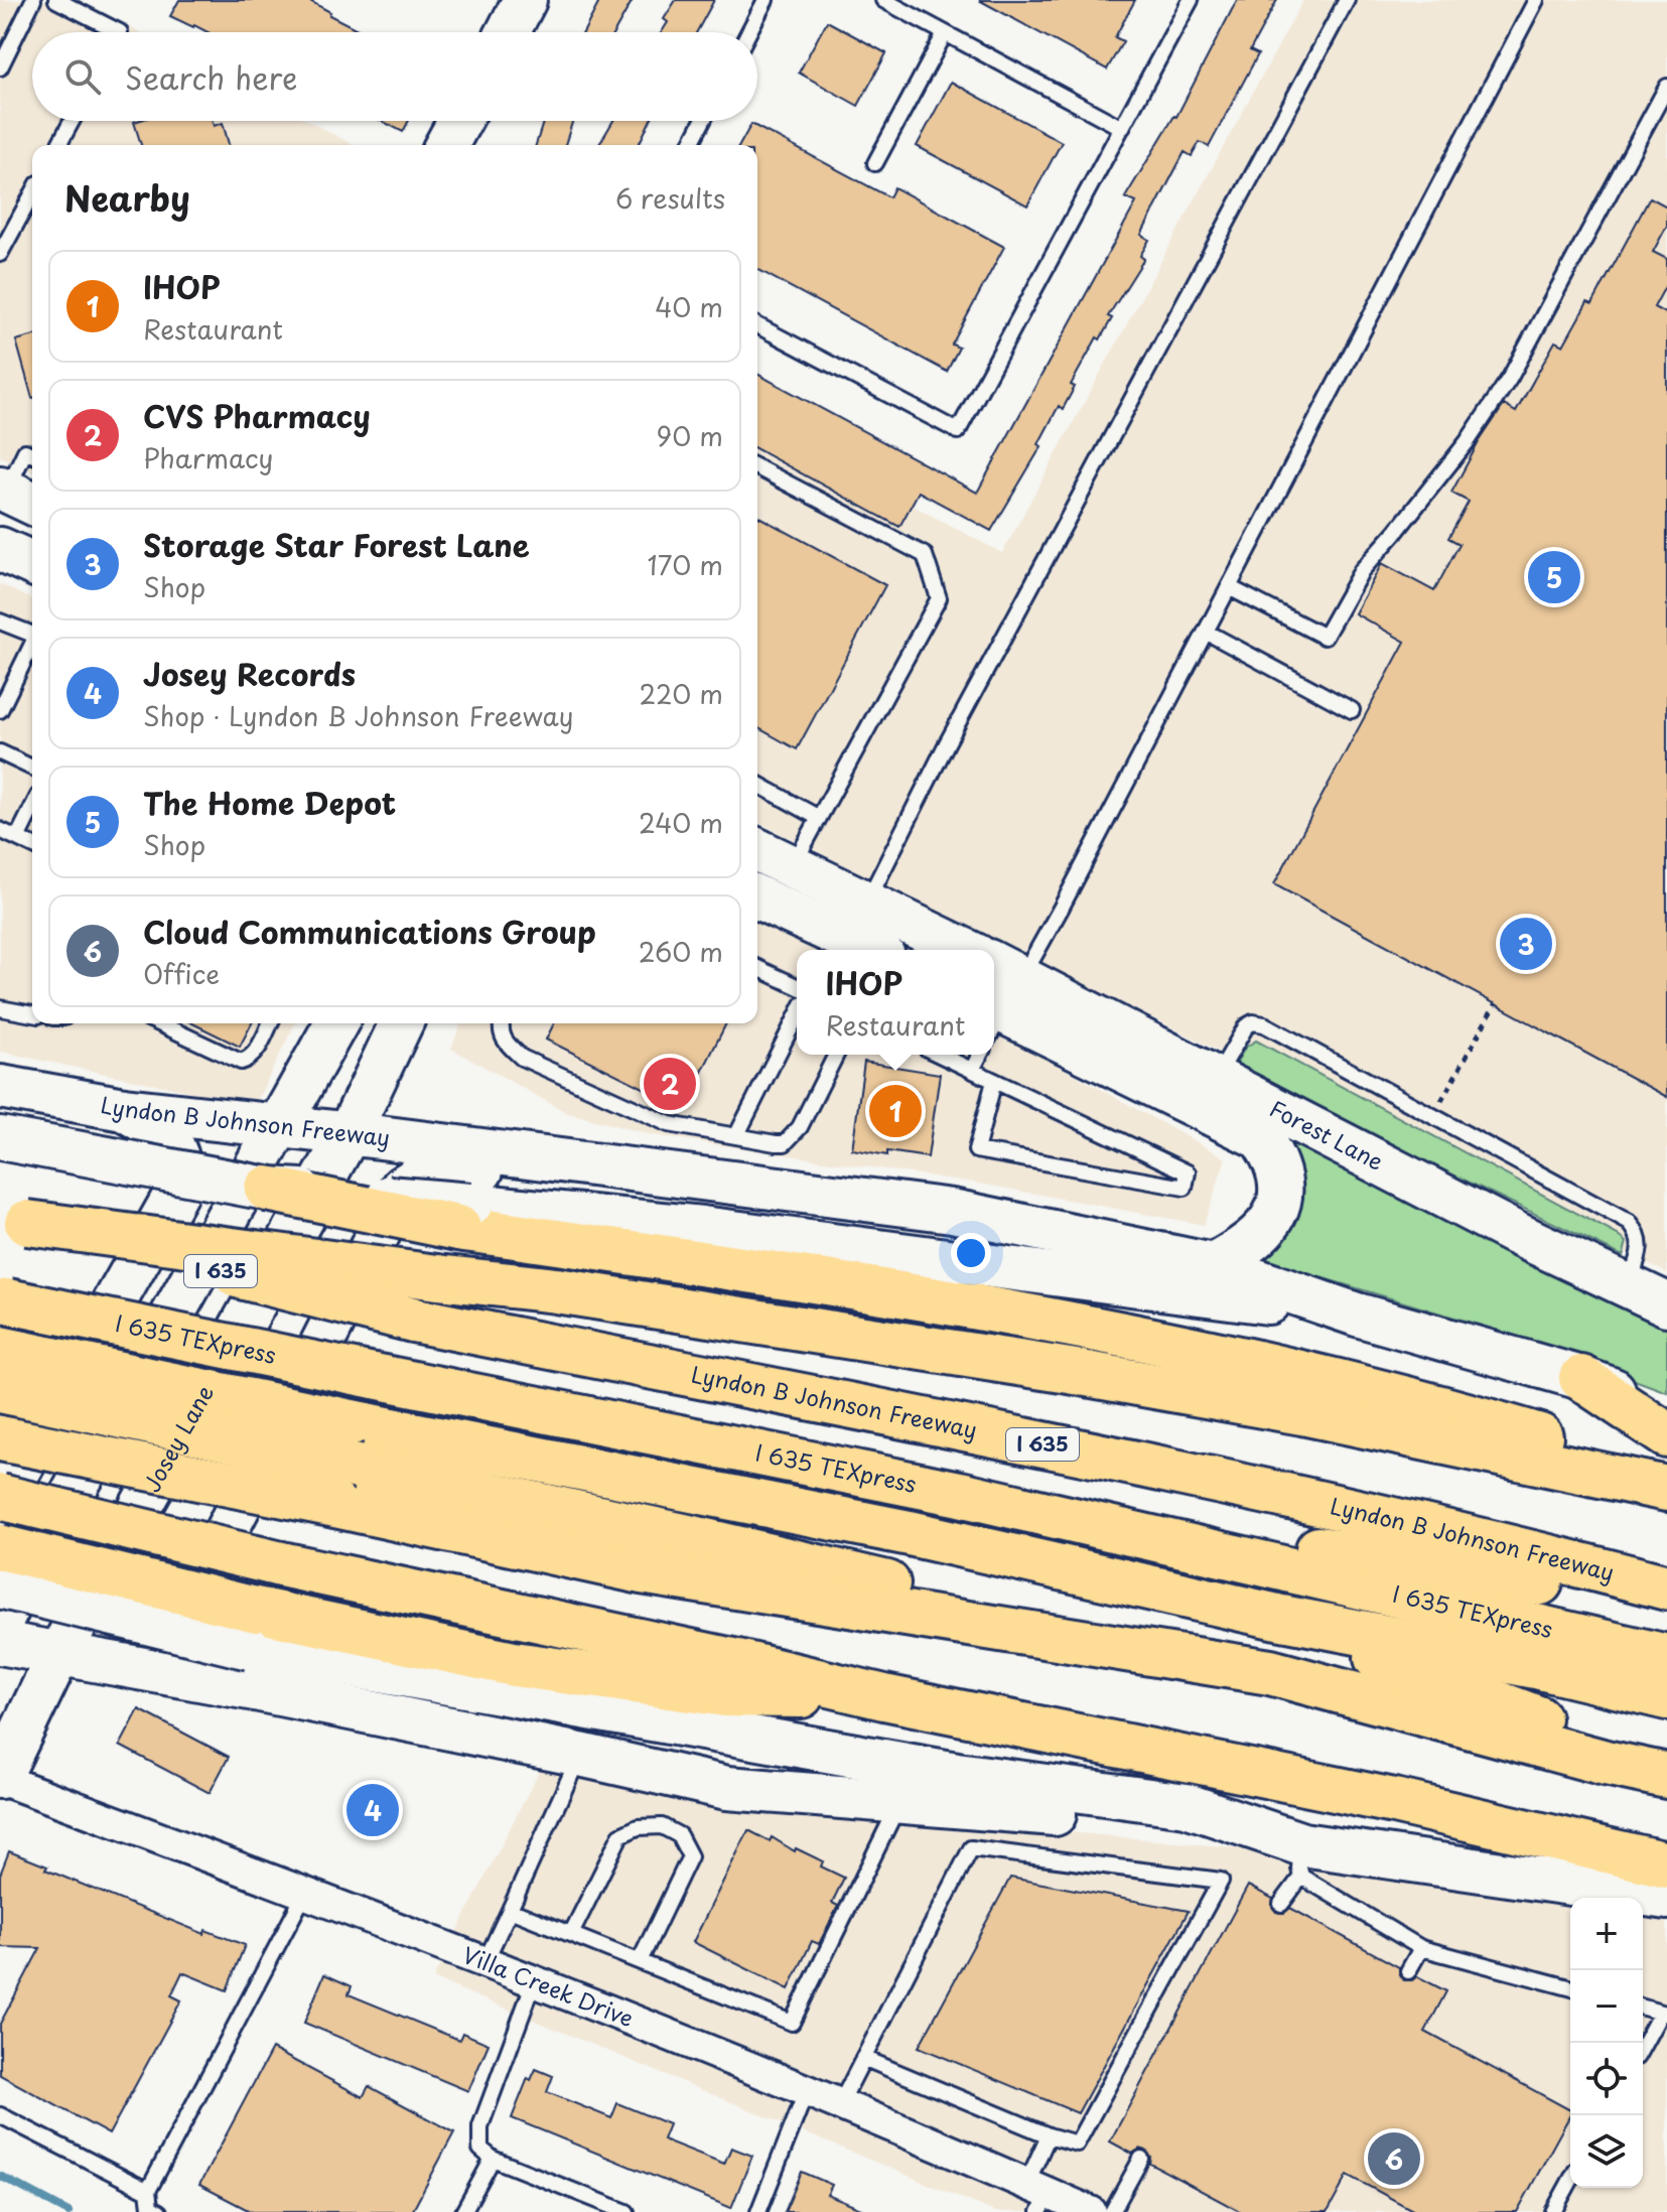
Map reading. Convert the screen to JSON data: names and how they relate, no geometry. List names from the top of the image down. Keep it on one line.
{"streets":{"highway":["Lyndon B Johnson Freeway","I 635","I 635 TEXpress"],"main road":["Forest Lane","Josey Lane"],"street":["Villa Creek Drive"]},"crossings":[["Lyndon B Johnson Freeway","Josey Lane"],["Josey Lane","Villa Creek Drive"]],"page":{"search":"Search here","heading":["Nearby","6 results"],"list":[{"mark":"1","name":"IHOP","note":"Restaurant","value":"40 m"},{"mark":"2","name":"CVS Pharmacy","note":"Pharmacy","value":"90 m"},{"mark":"3","name":"Storage Star Forest Lane","note":"Shop","value":"170 m"},{"mark":"4","name":"Josey Records","note":"Shop · Lyndon B Johnson Freeway","value":"220 m"},{"mark":"5","name":"The Home Depot","note":"Shop","value":"240 m"},{"mark":"6","name":"Cloud Communications Group","note":"Office","value":"260 m"}],"pins":["5","3","2","1","4","6"],"popup":["IHOP","Restaurant"],"map_buttons":["+","−"]}}
